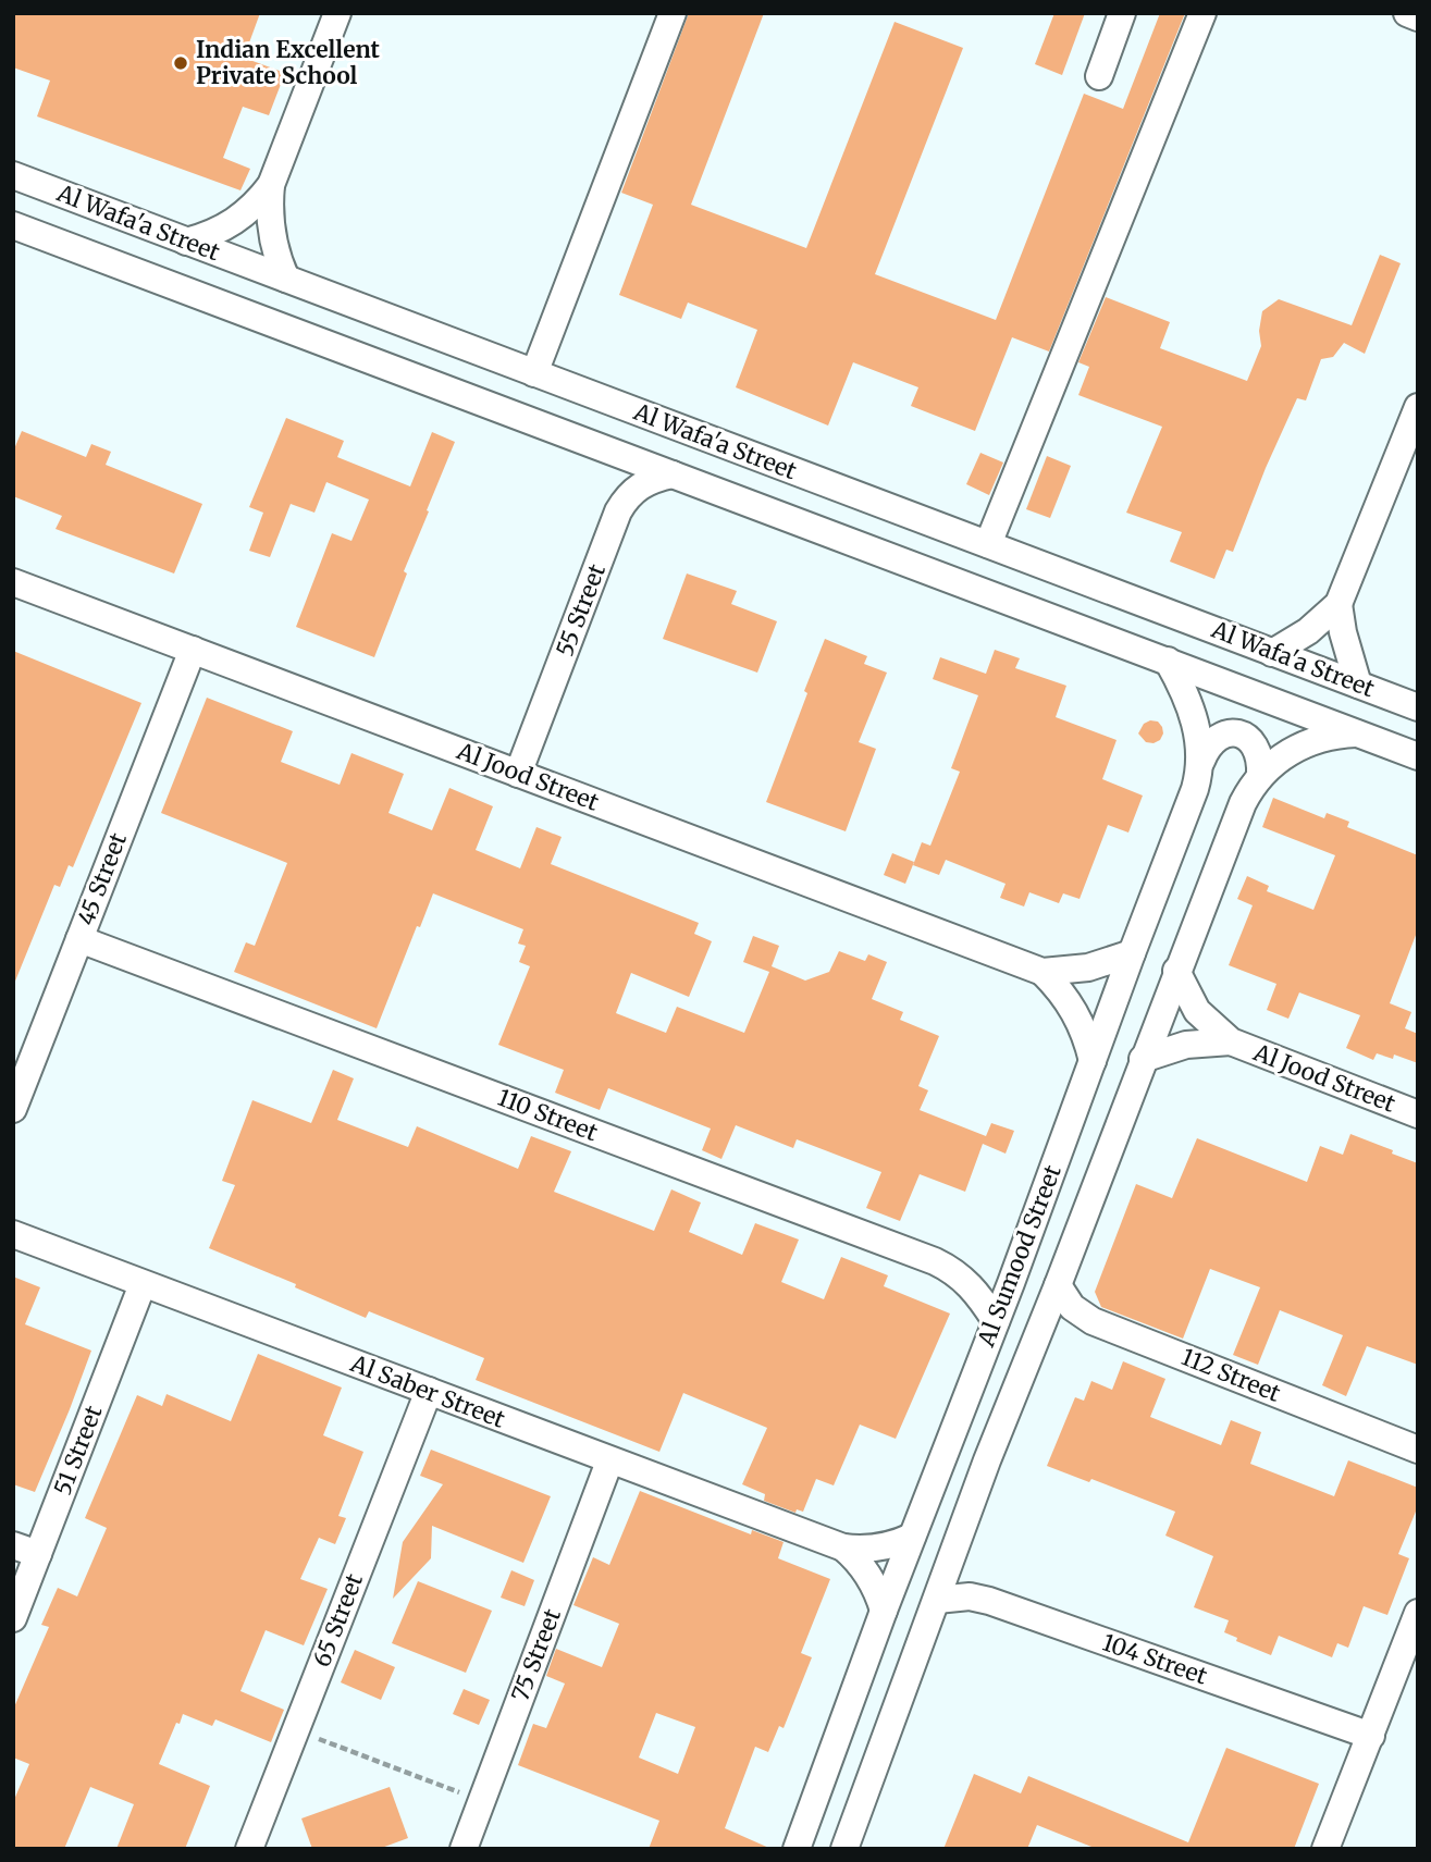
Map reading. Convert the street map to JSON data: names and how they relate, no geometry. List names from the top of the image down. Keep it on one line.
{"streets":{"street":["Al Wafa'a Street","55 Street","Al Jood Street","45 Street","110 Street","Al Sumood Street","112 Street","Al Saber Street","51 Street","65 Street","75 Street","104 Street"]},"crossings":[["Al Wafa'a Street","55 Street"],["Al Wafa'a Street","Al Sumood Street"],["55 Street","Al Jood Street"],["Al Jood Street","45 Street"],["Al Jood Street","Al Sumood Street"],["45 Street","110 Street"],["110 Street","Al Sumood Street"],["Al Sumood Street","112 Street"],["Al Sumood Street","Al Saber Street"],["Al Sumood Street","104 Street"],["Al Saber Street","51 Street"],["Al Saber Street","65 Street"],["Al Saber Street","75 Street"]],"places":["Indian Excellent Private School"]}
